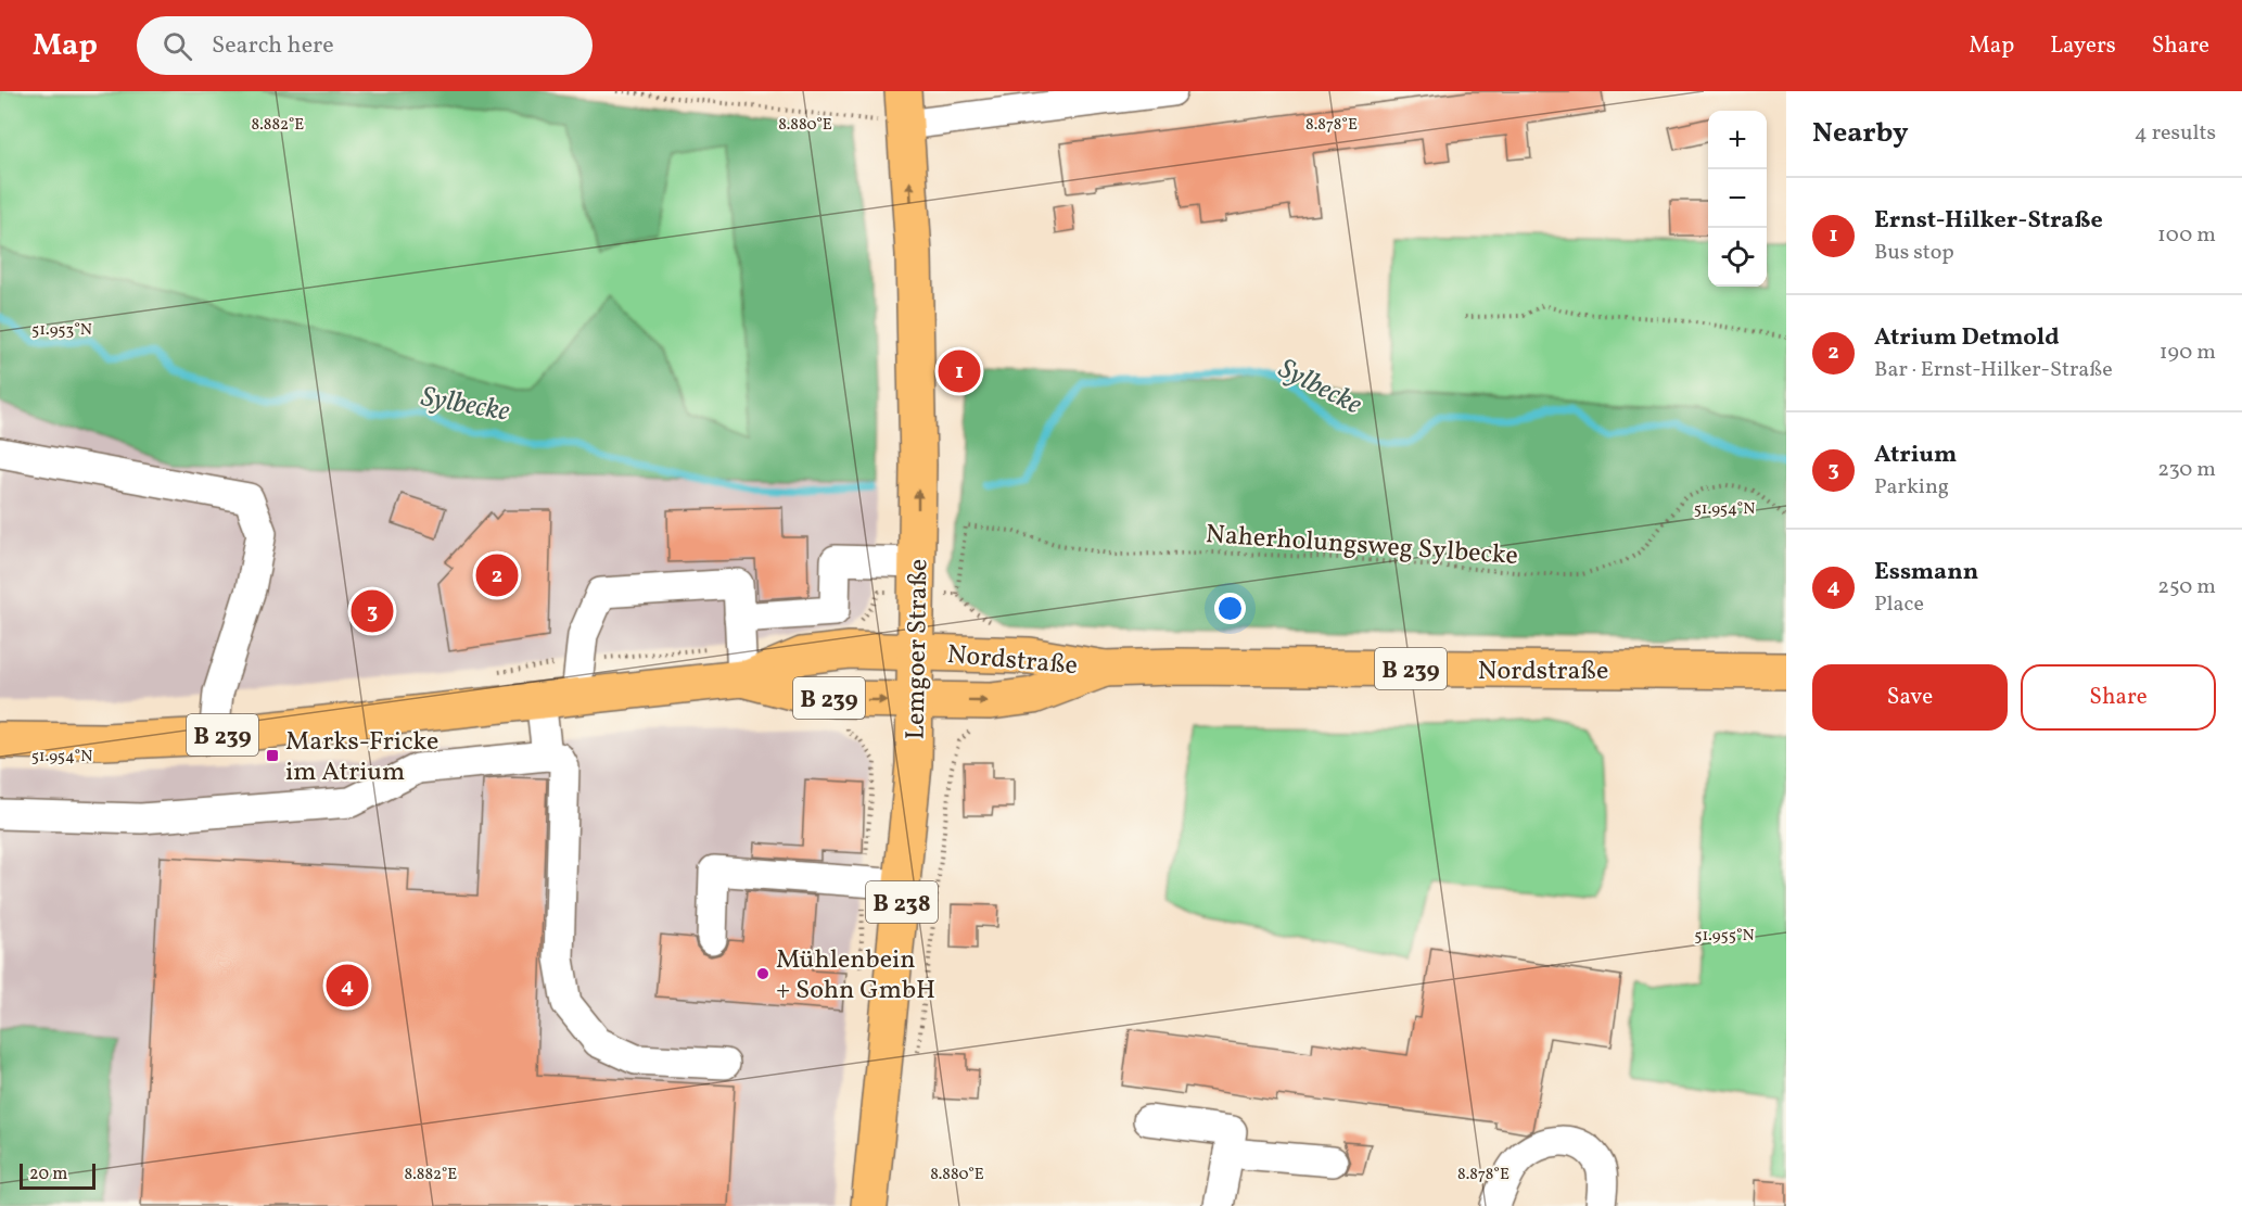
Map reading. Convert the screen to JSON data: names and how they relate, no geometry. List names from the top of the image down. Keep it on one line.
{"streets":{"main road":["Lemgoer Straße","Nordstraße","B 239","B 238"],"path":["Naherholungsweg Sylbecke"]},"crossings":[["Lemgoer Straße","Nordstraße"],["Lemgoer Straße","B 239"],["Nordstraße","B 239"]],"one_way":["Lemgoer Straße"],"water":["Sylbecke"],"places":{"transit":["Marks-Fricke im Atrium"],"other":["Mühlenbein + Sohn GmbH"]},"scale_bar":"20 m","page":{"header":"Map","search":"Search here","nav":["Map","Layers","Share"],"heading":["Nearby","4 results"],"map_buttons":["+","−"],"list":[{"mark":"1","name":"Ernst-Hilker-Straße","note":"Bus stop","value":"100 m"},{"mark":"2","name":"Atrium Detmold","note":"Bar · Ernst-Hilker-Straße","value":"190 m"},{"mark":"3","name":"Atrium","note":"Parking","value":"230 m"},{"mark":"4","name":"Essmann","note":"Place","value":"250 m"}],"pins":["1","2","3","4"],"buttons":["Save","Share"],"scale":"20 m"},"coordinates":["8.882°E","8.880°E","8.878°E","51.953°N","51.954°N","51.955°N"]}
